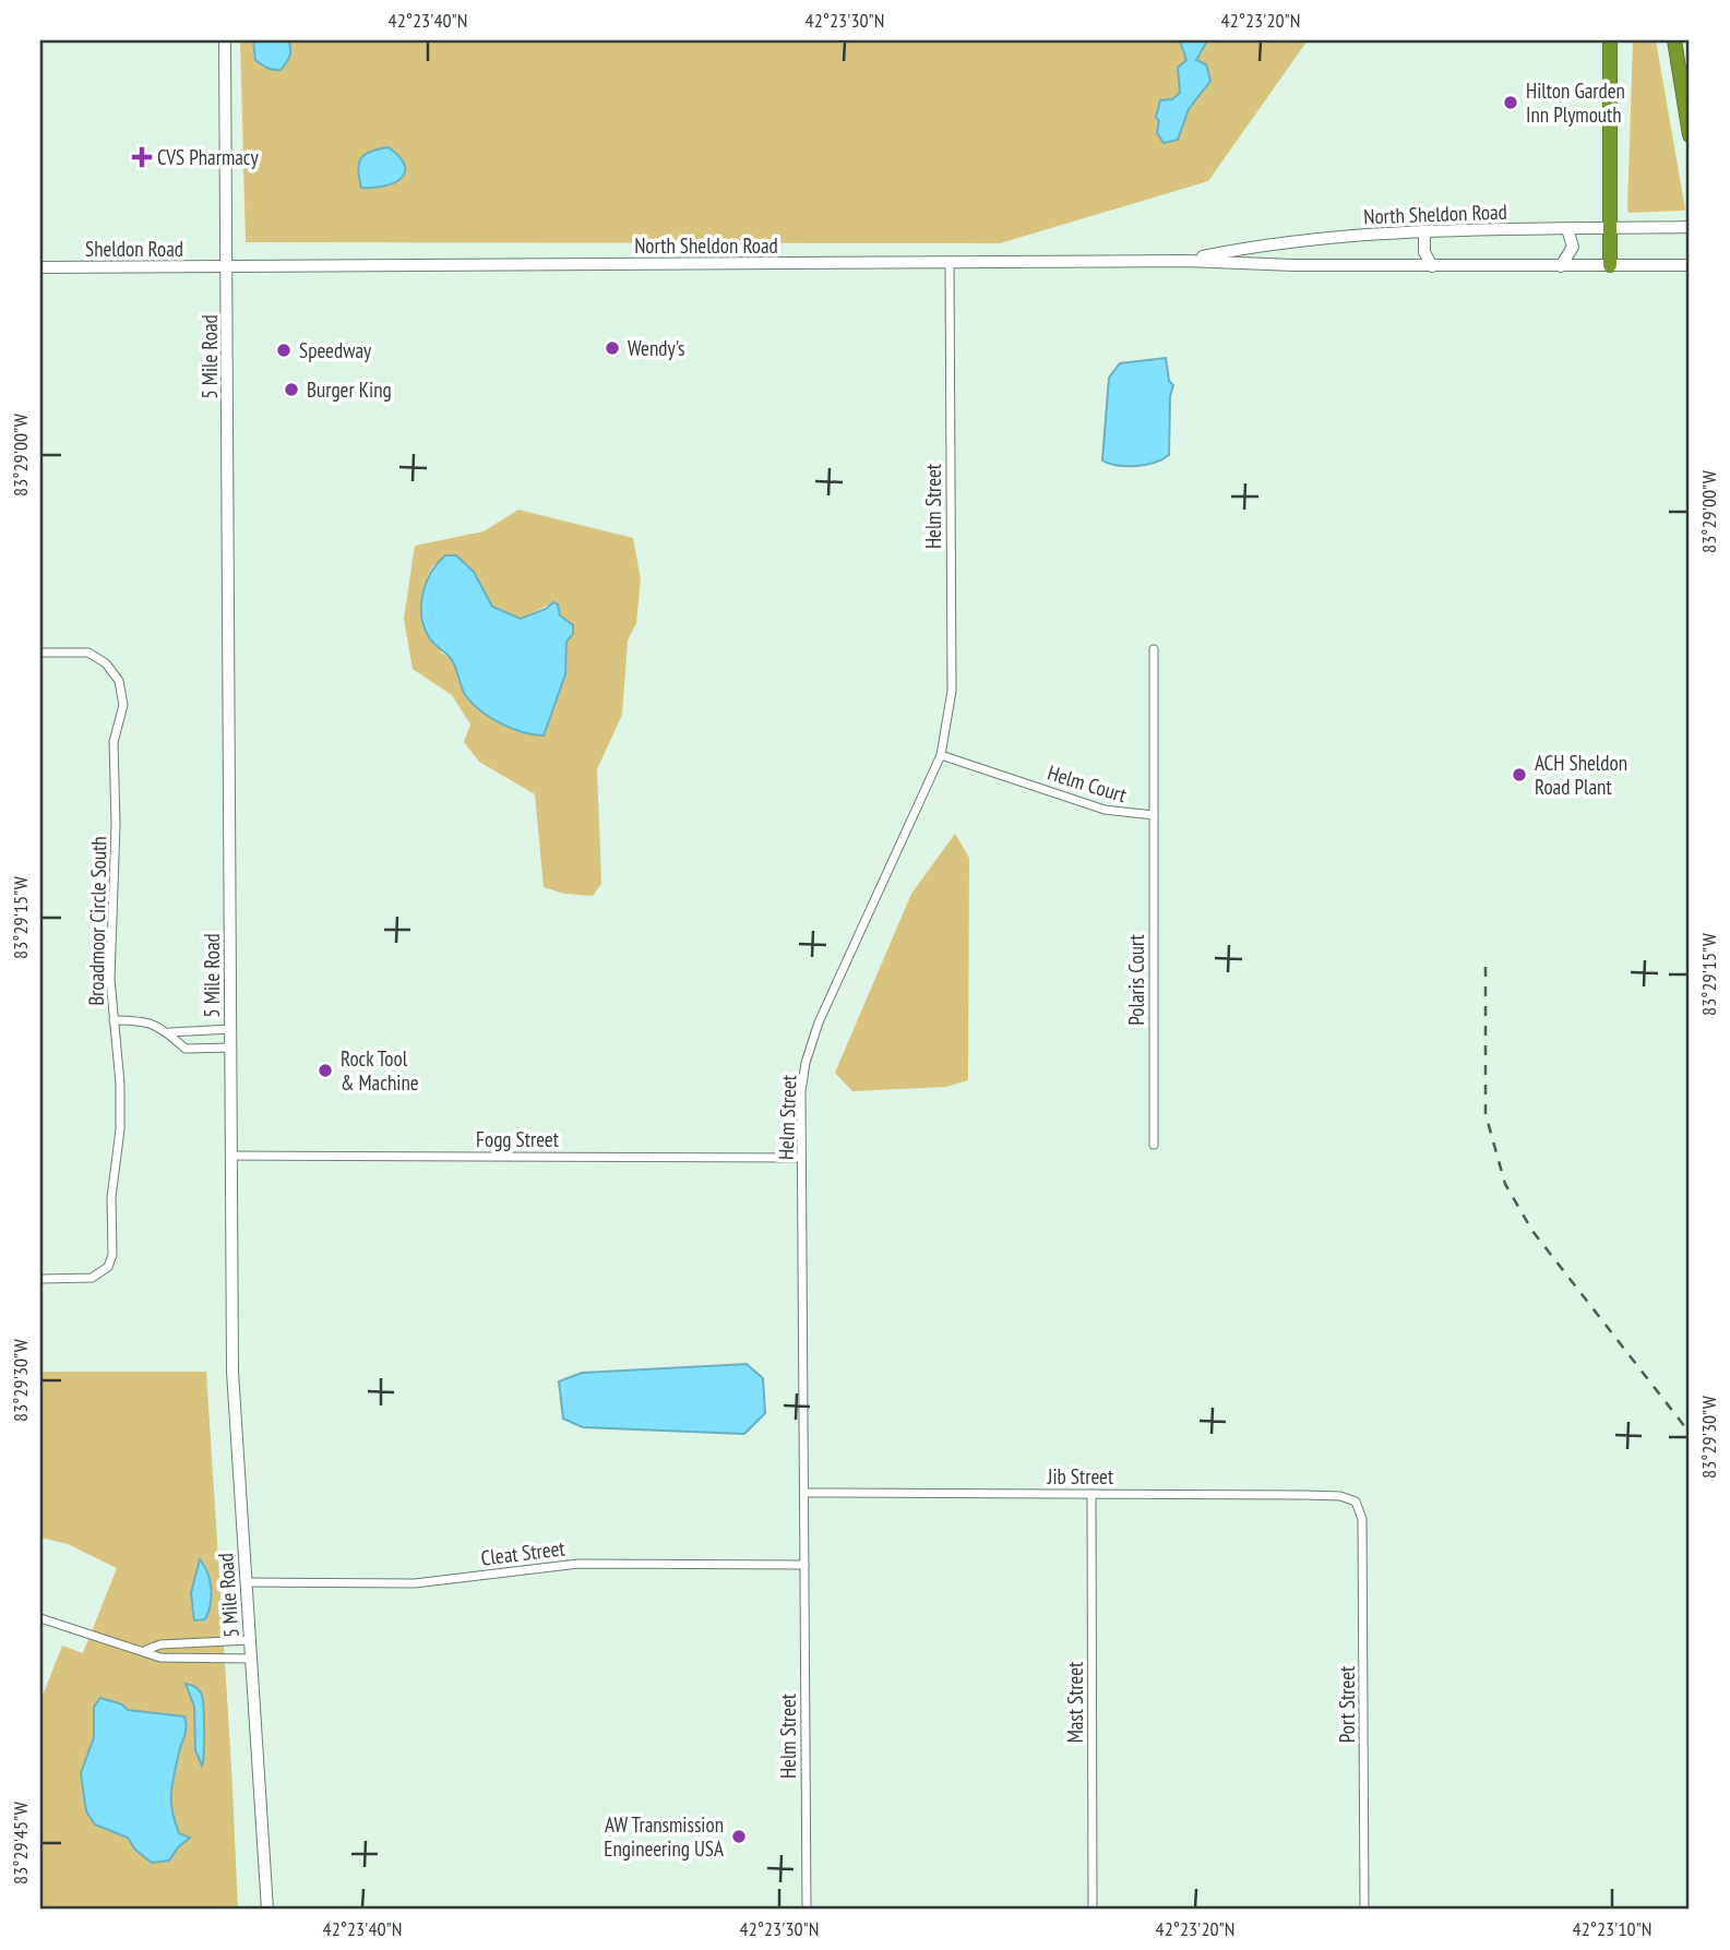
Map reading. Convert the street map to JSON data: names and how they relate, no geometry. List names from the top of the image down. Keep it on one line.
{"streets":{"main road":["North Sheldon Road","Sheldon Road","5 Mile Road"],"street":["Helm Street","Helm Court","Broadmoor Circle South","Polaris Court","Fogg Street","Jib Street","Cleat Street","Mast Street","Port Street"]},"crossings":[["North Sheldon Road","Sheldon Road"],["North Sheldon Road","5 Mile Road"],["North Sheldon Road","Helm Street"],["Sheldon Road","5 Mile Road"],["5 Mile Road","Fogg Street"],["5 Mile Road","Cleat Street"],["Helm Street","Helm Court"],["Helm Street","Fogg Street"],["Helm Street","Jib Street"],["Helm Street","Cleat Street"],["Helm Court","Polaris Court"],["Jib Street","Mast Street"],["Jib Street","Port Street"]],"places":{"other":["Hilton Garden Inn Plymouth","Wendy's","Speedway","Burger King","ACH Sheldon Road Plant","Rock Tool & Machine","AW Transmission Engineering USA"],"health":["CVS Pharmacy"]},"coordinates":["42°23'40\"N","42°23'30\"N","42°23'20\"N","83°29'00\"W","83°29'15\"W","83°29'30\"W","83°29'45\"W","42°23'10\"N"]}
